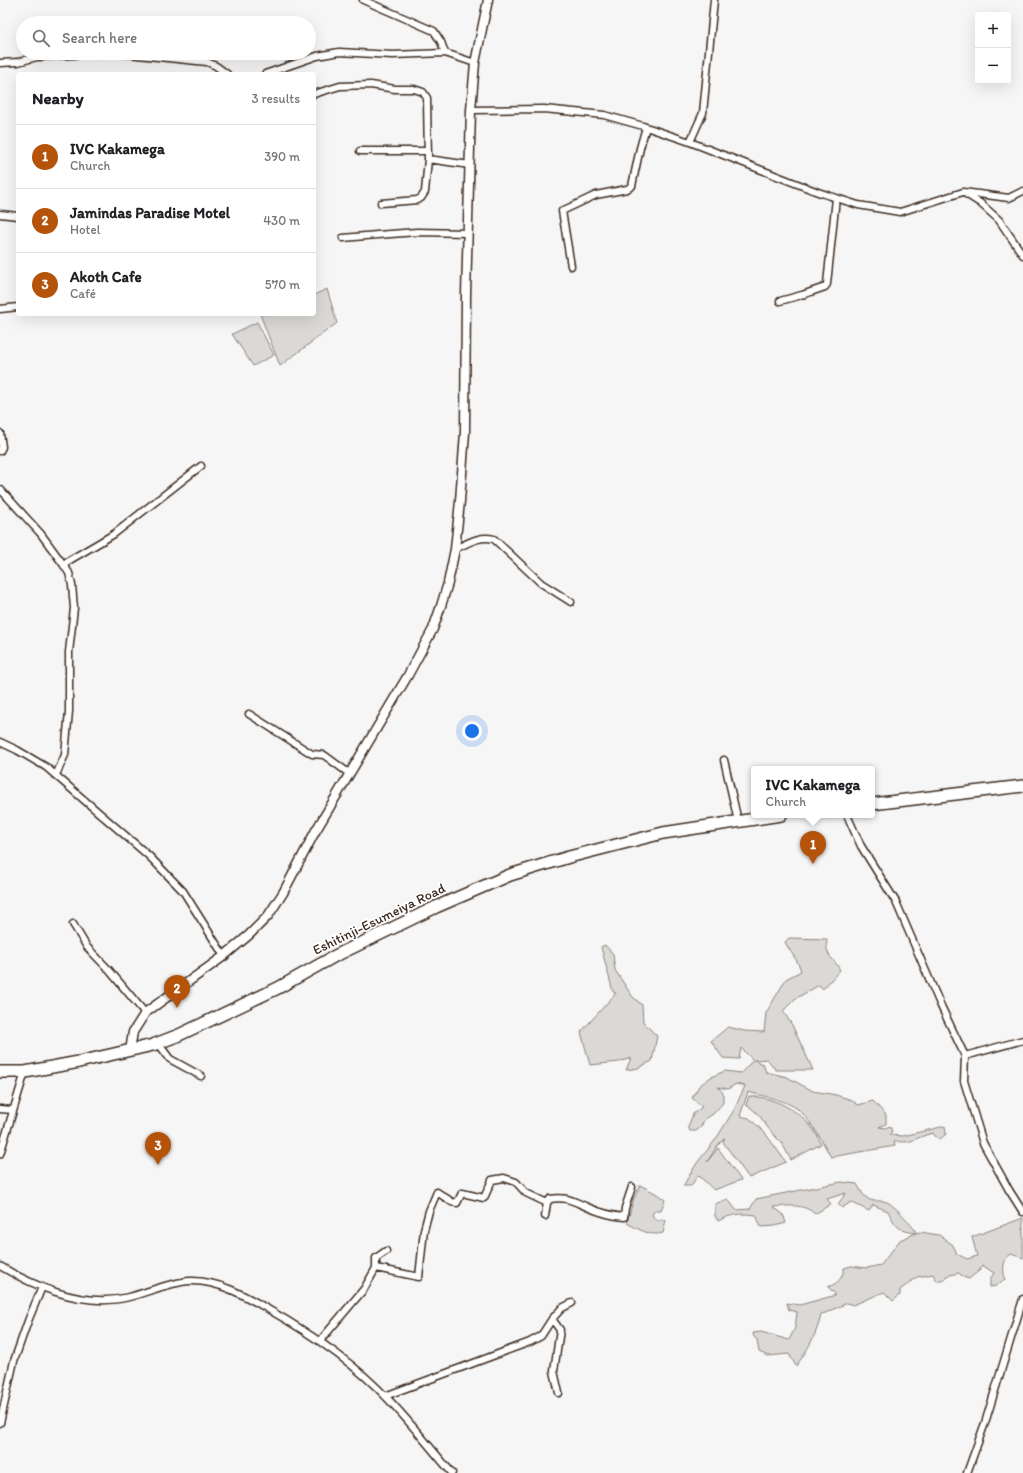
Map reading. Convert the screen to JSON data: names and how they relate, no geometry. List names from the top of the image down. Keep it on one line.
{"streets":{"highway":["Eshitinji-Esumeiya Road"]},"page":{"map_buttons":["+","−"],"search":"Search here","heading":["Nearby","3 results"],"list":[{"mark":"1","name":"IVC Kakamega","note":"Church","value":"390 m"},{"mark":"2","name":"Jamindas Paradise Motel","note":"Hotel","value":"430 m"},{"mark":"3","name":"Akoth Cafe","note":"Café","value":"570 m"}],"popup":["IVC Kakamega","Church"],"pins":["1","2","3"]}}
